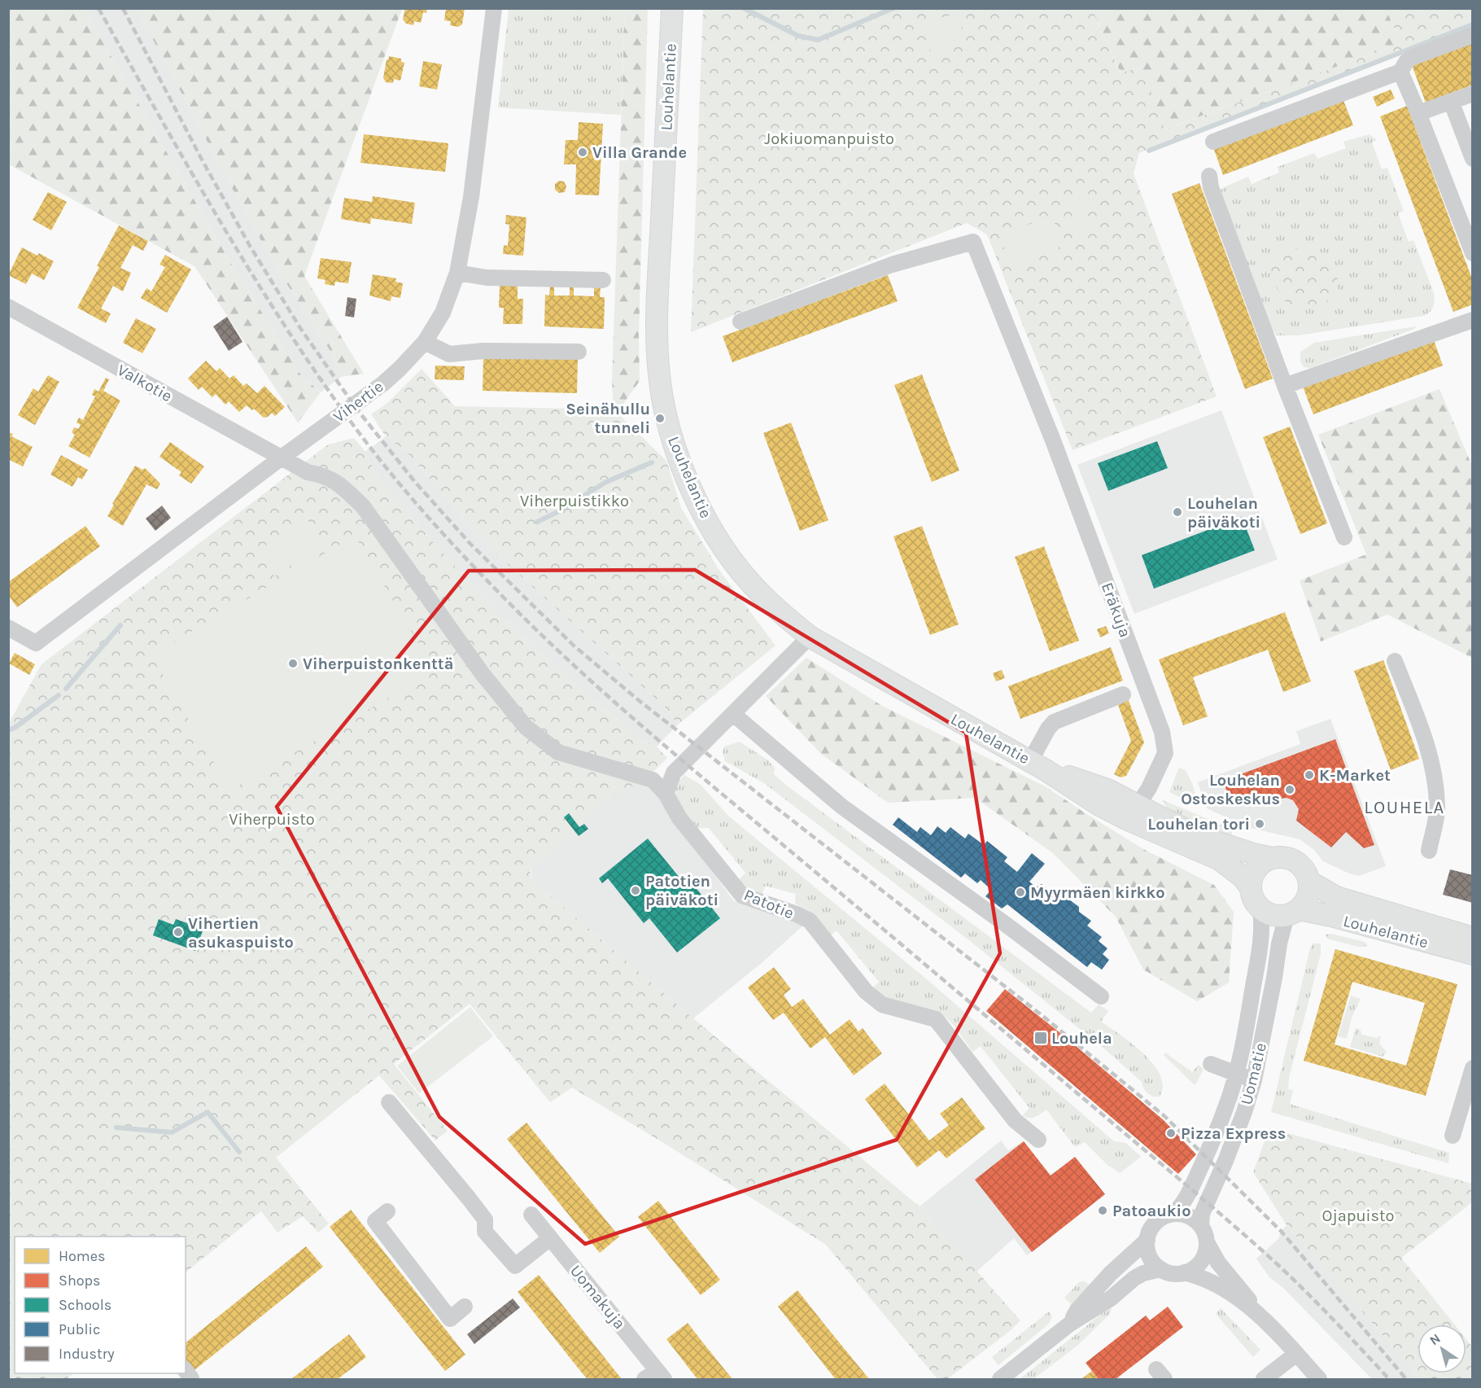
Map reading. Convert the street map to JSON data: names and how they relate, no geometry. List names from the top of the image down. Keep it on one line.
{"streets":{"main road":["Louhelantie"],"street":["Valkotie","Vihertie","Eräkuja","Patotie","Uomatie","Uomakuja"]},"crossings":[["Louhelantie","Eräkuja"],["Louhelantie","Uomatie"],["Valkotie","Vihertie"],["Valkotie","Patotie"]],"districts":["LOUHELA"],"parks":["Jokiuomanpuisto","Viherpuistikko","Viherpuisto","Ojapuisto"],"places":{"other":["Villa Grande","Seinähullu tunneli","Louhelan päiväkoti","Viherpuistonkenttä","K-Market","Louhelan Ostoskeskus","Louhelan tori","Patotien päiväkoti","Myyrmäen kirkko","Vihertien asukaspuisto","Pizza Express","Patoaukio"],"transit":["Louhela"]},"legend":["Homes","Shops","Schools","Public","Industry"],"north":"top left"}
